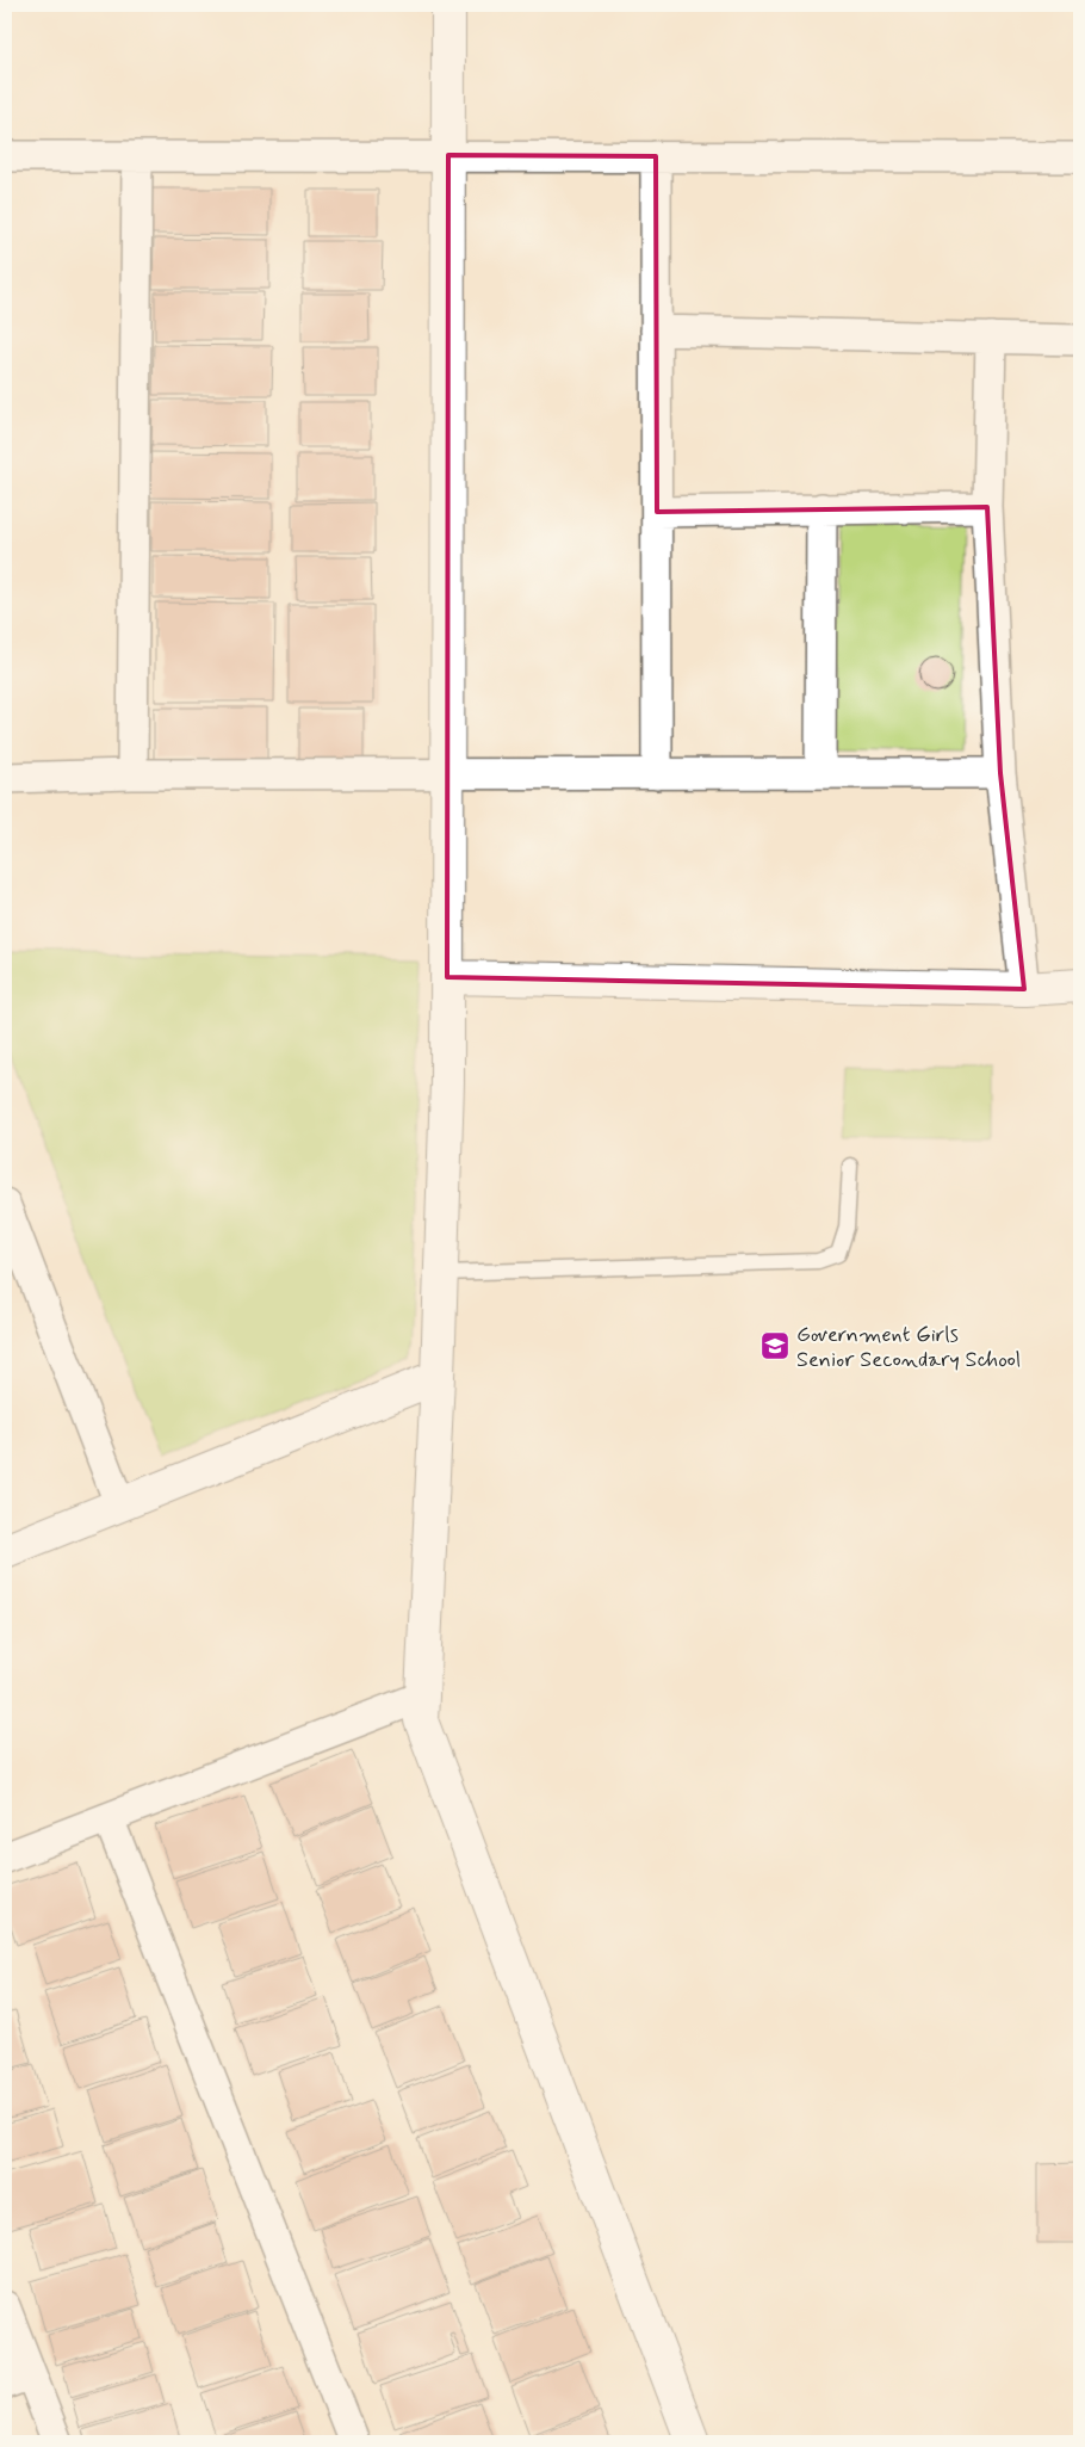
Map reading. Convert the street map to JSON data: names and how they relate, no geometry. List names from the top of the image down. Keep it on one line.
{"places":{"school or university":["Government Girls Senior Secondary School"]}}
